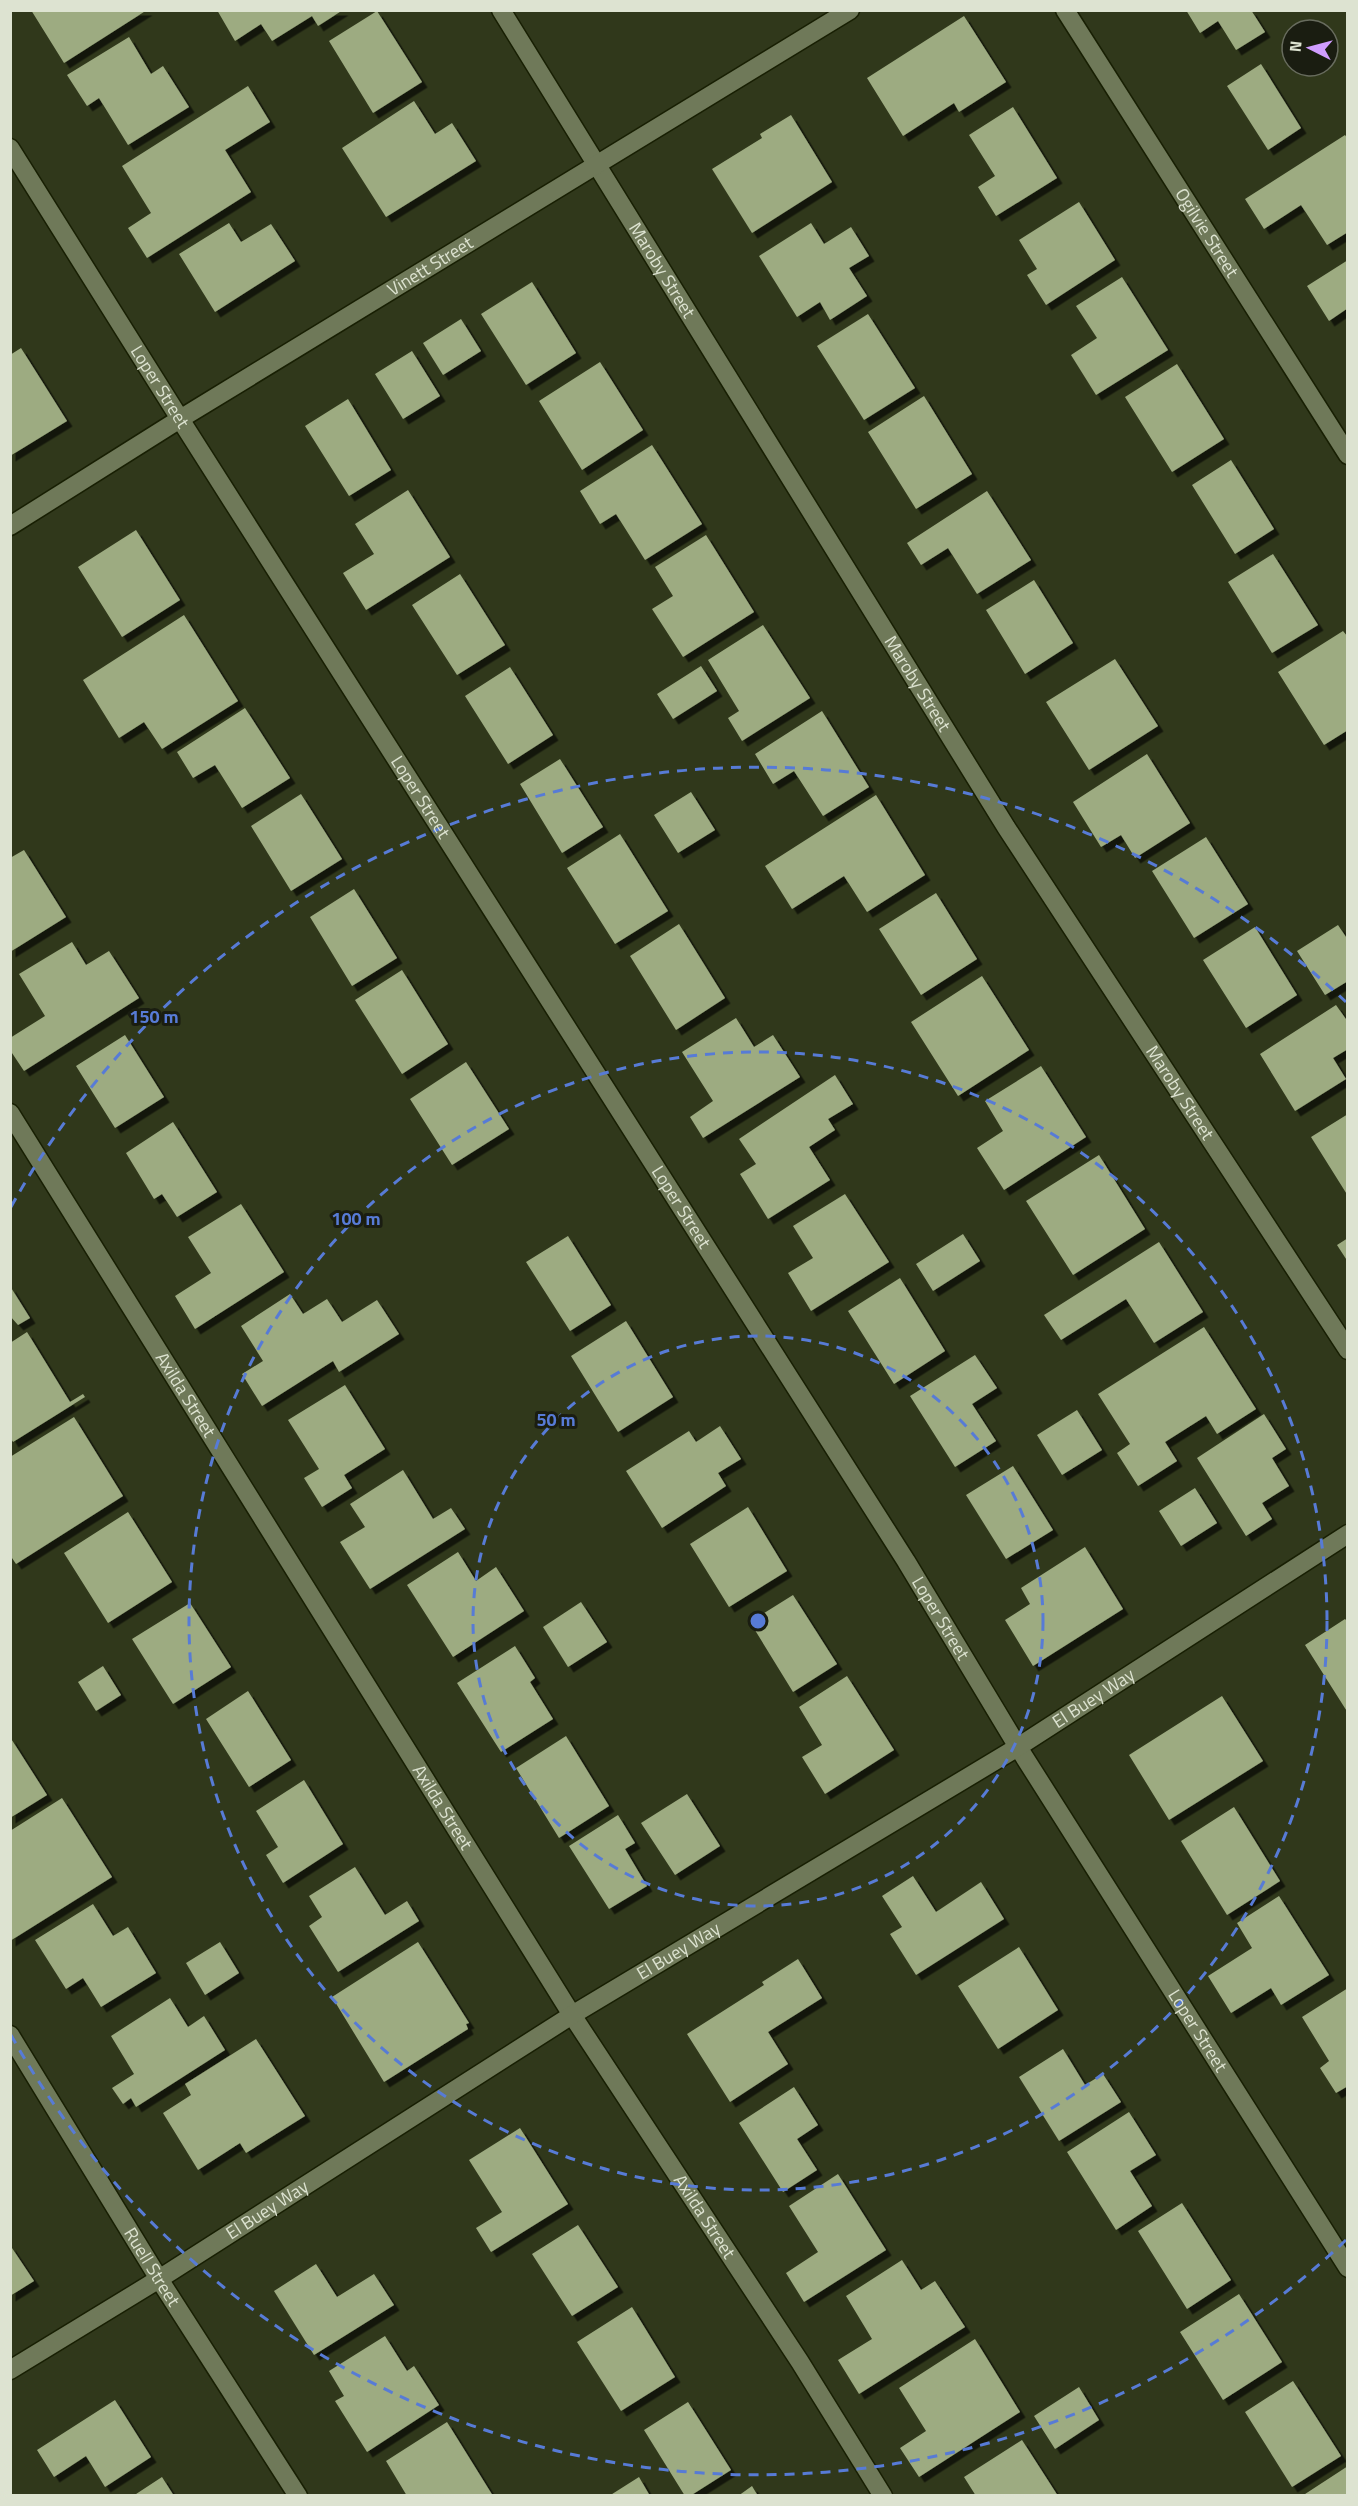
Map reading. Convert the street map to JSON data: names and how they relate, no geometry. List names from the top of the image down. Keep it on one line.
{"streets":{"street":["Ogilvie Street","Vinett Street","Maroby Street","Loper Street","Axilda Street","El Buey Way","Ruell Street"]},"crossings":[["Vinett Street","Maroby Street"],["Vinett Street","Loper Street"],["Loper Street","El Buey Way"],["Axilda Street","El Buey Way"],["El Buey Way","Ruell Street"]],"north":"left","rings":["150 m","100 m","50 m"]}
